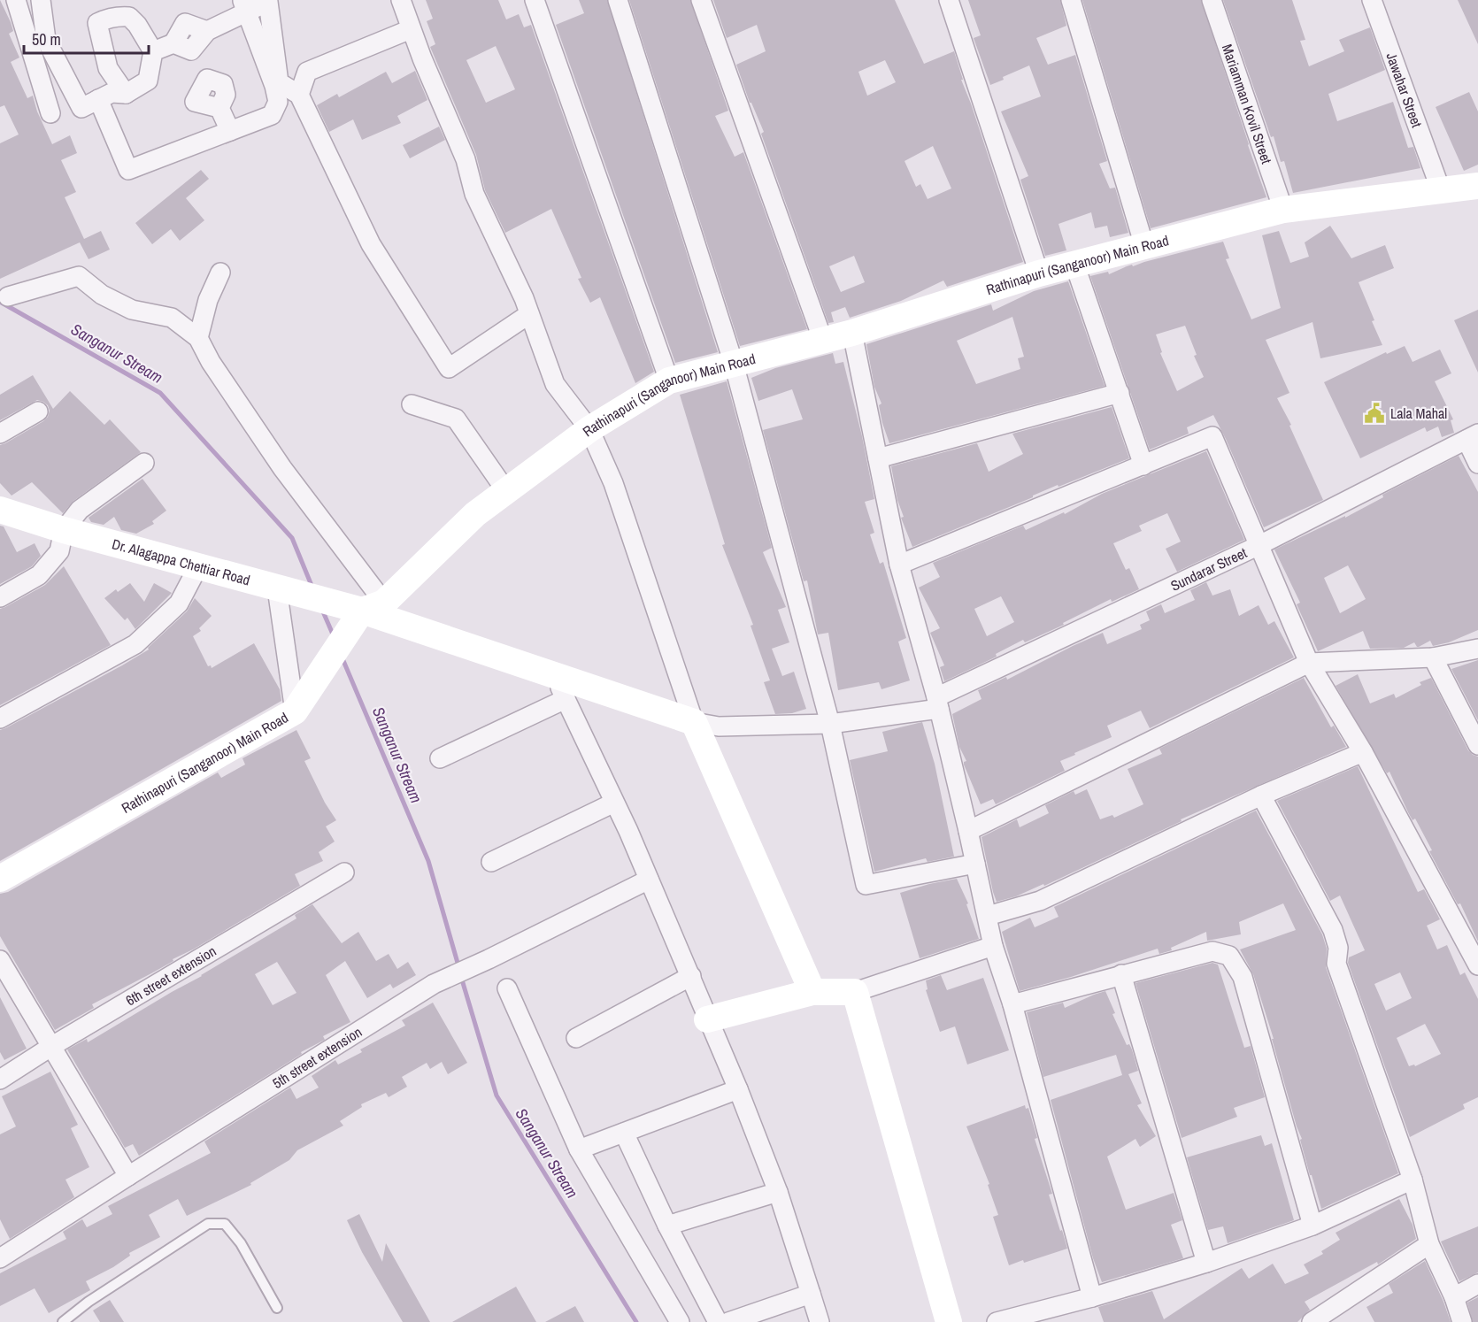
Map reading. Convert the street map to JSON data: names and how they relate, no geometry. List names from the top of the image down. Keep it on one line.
{"streets":{"street":["Jawahar Street","Mariamman Kovil Street","Rathinapuri (Sanganoor) Main Road","Dr. Alagappa Chettiar Road","Sundarar Street","6th street extension","5th street extension"]},"crossings":[["Mariamman Kovil Street","Rathinapuri (Sanganoor) Main Road"],["Rathinapuri (Sanganoor) Main Road","Dr. Alagappa Chettiar Road"],["Dr. Alagappa Chettiar Road","Sundarar Street"]],"water":["Sanganur Stream"],"places":{"public building":["Lala Mahal"]},"scale_bar":"50 m"}
